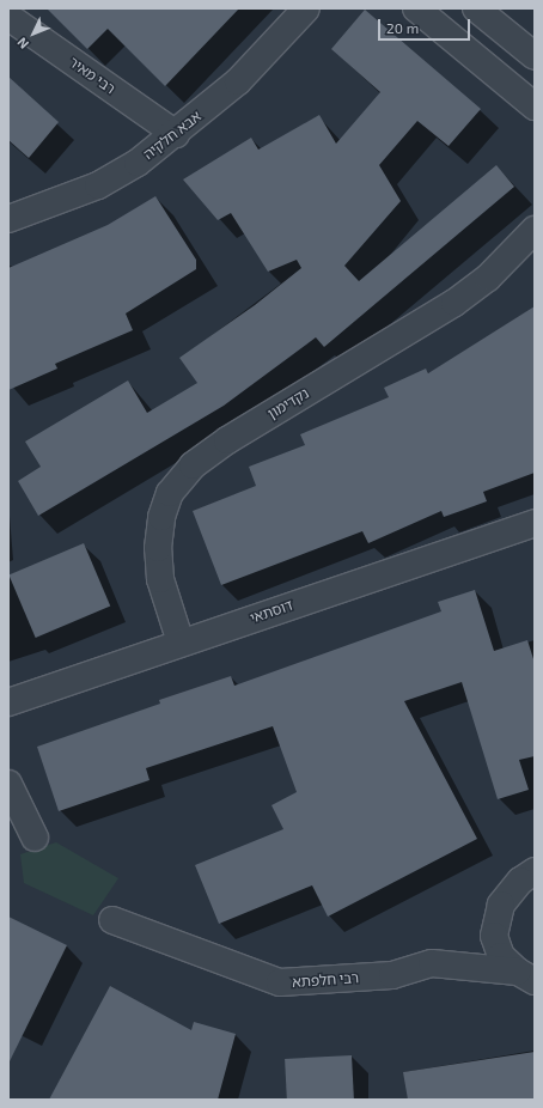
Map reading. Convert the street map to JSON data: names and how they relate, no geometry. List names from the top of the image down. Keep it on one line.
{"streets":{"street":["רבי מאיר","אבא חלקיה","נקדימון","דוסתאי","רבי חלפתא"]},"crossings":[["רבי מאיר","אבא חלקיה"],["נקדימון","דוסתאי"]],"scale_bar":"20 m","north":"bottom left"}
